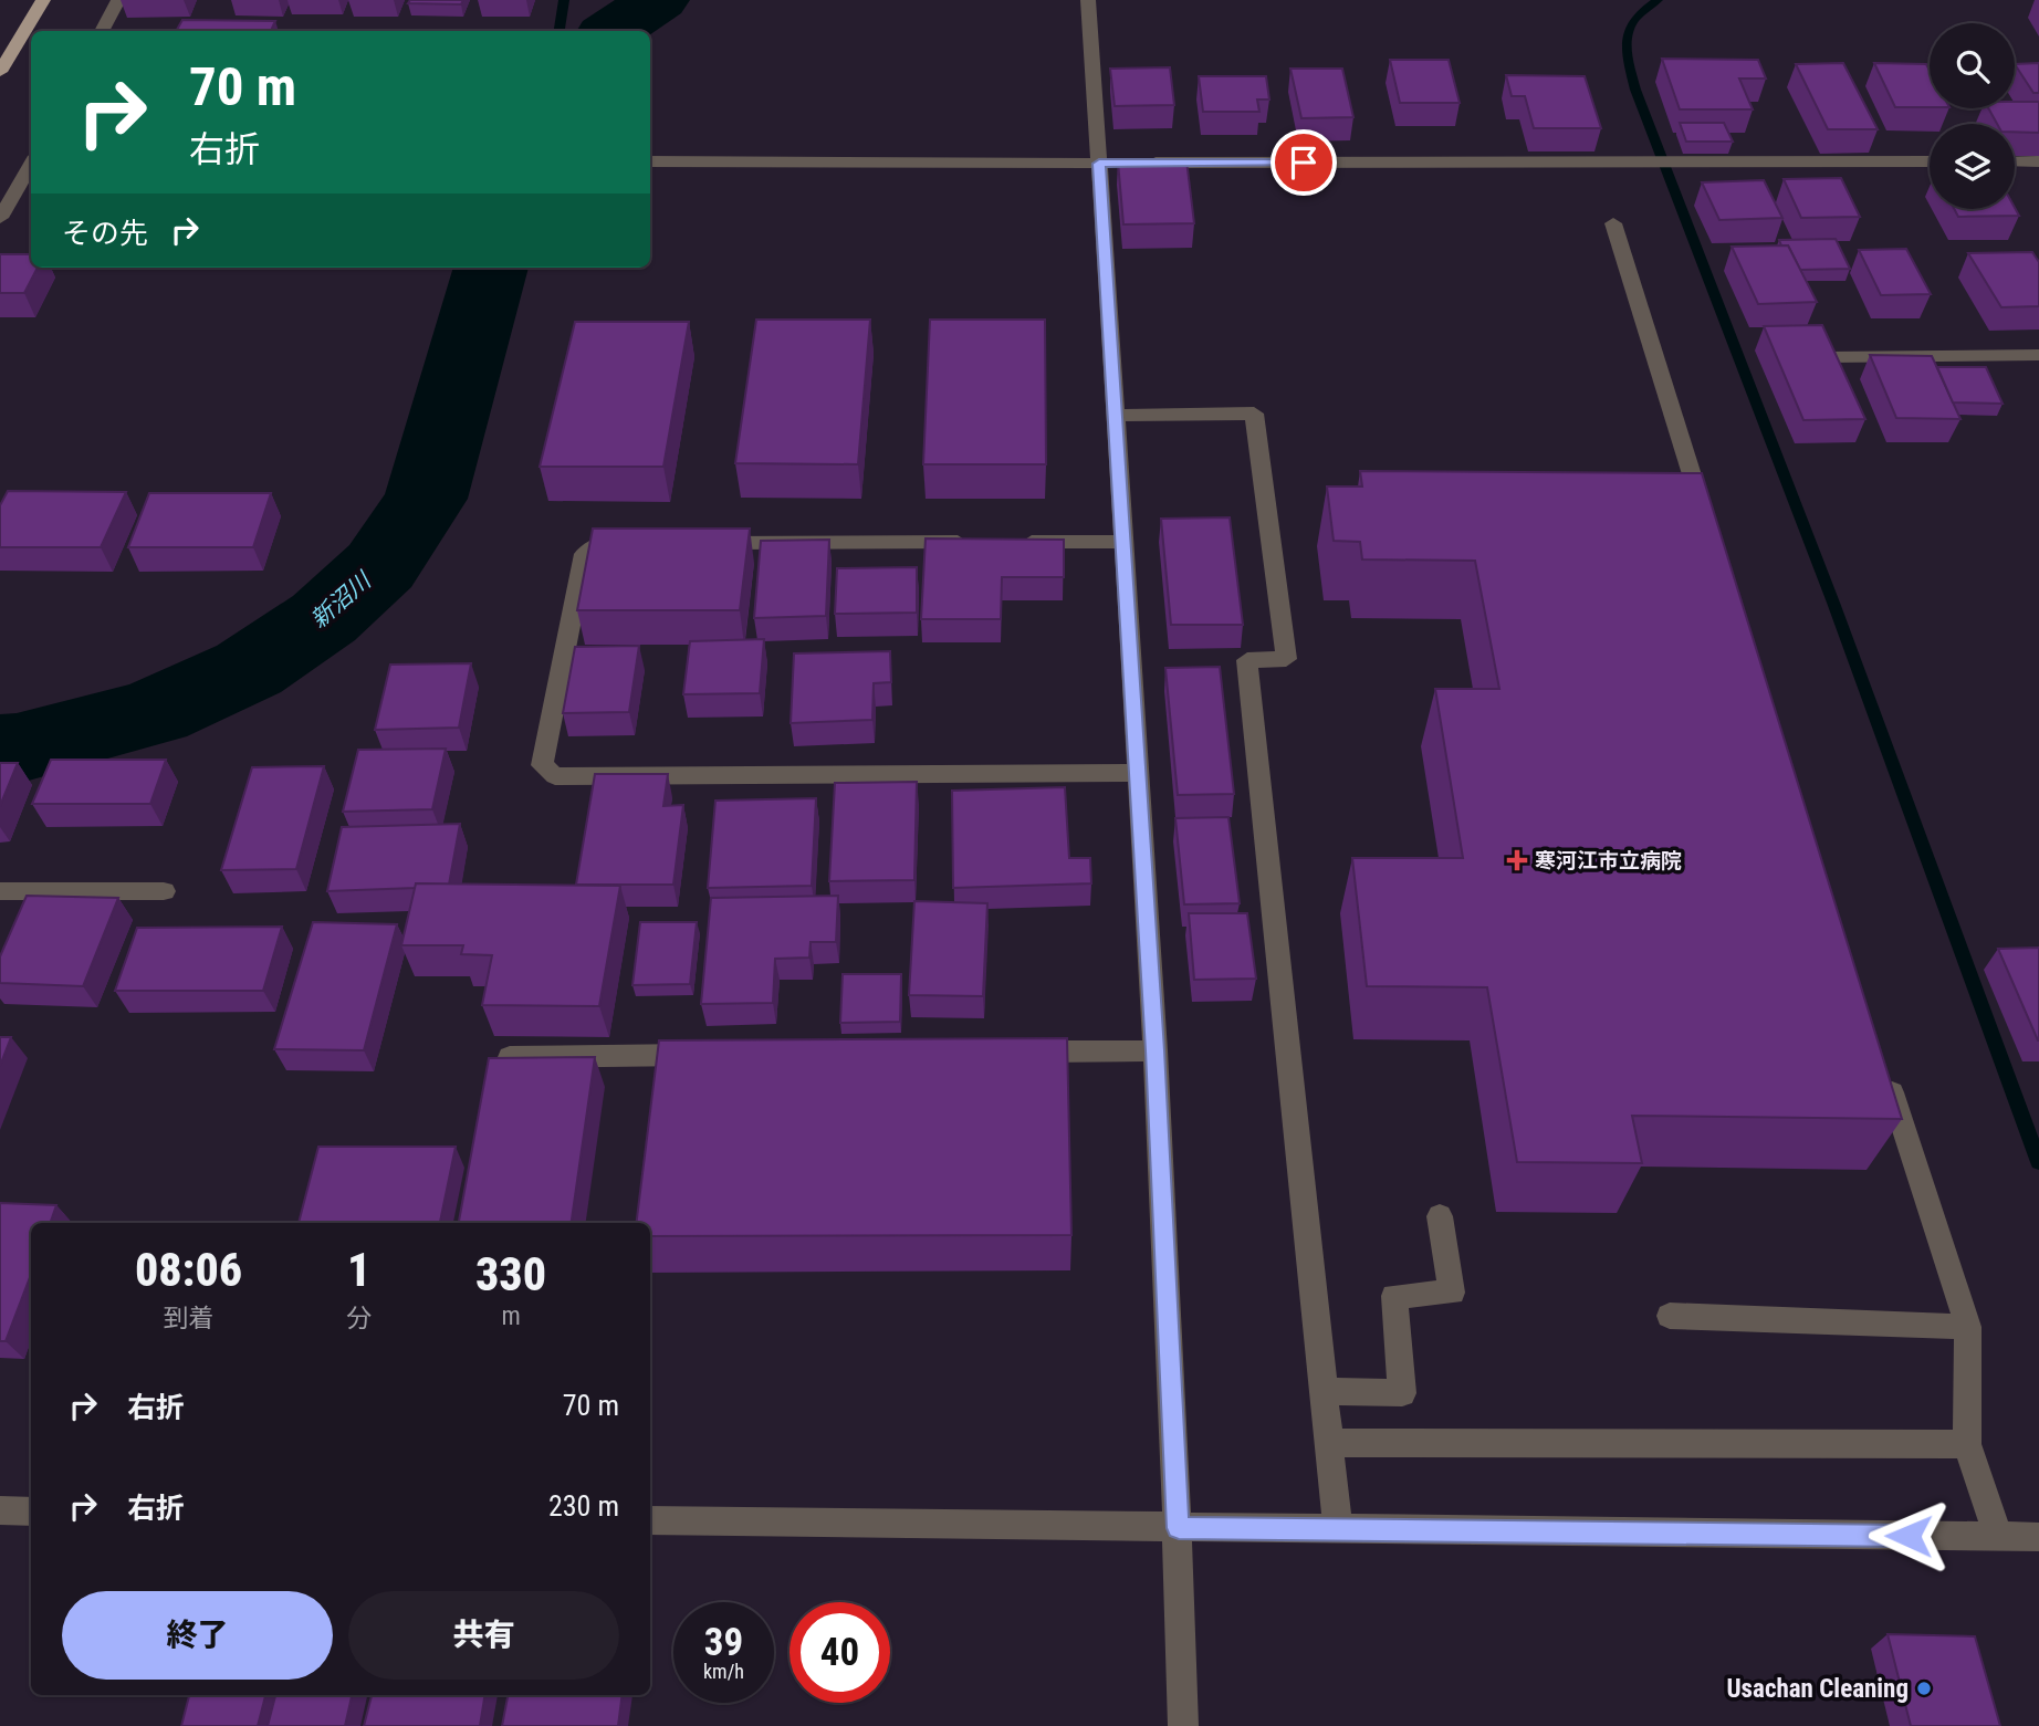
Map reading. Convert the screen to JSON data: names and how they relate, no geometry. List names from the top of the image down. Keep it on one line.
{"water":["新沼川"],"places":{"health":["寒河江市立病院"],"other":["Usachan Cleaning"]},"page":{"turn":["70 m","右折"],"then":"その先","eta":["08:06","到着","1","分","330","m"],"list":[{"name":"右折","value":"70 m"},{"name":"右折","value":"230 m"}],"buttons":["終了","共有"],"speed":"39 km/h","limit":"40"}}
